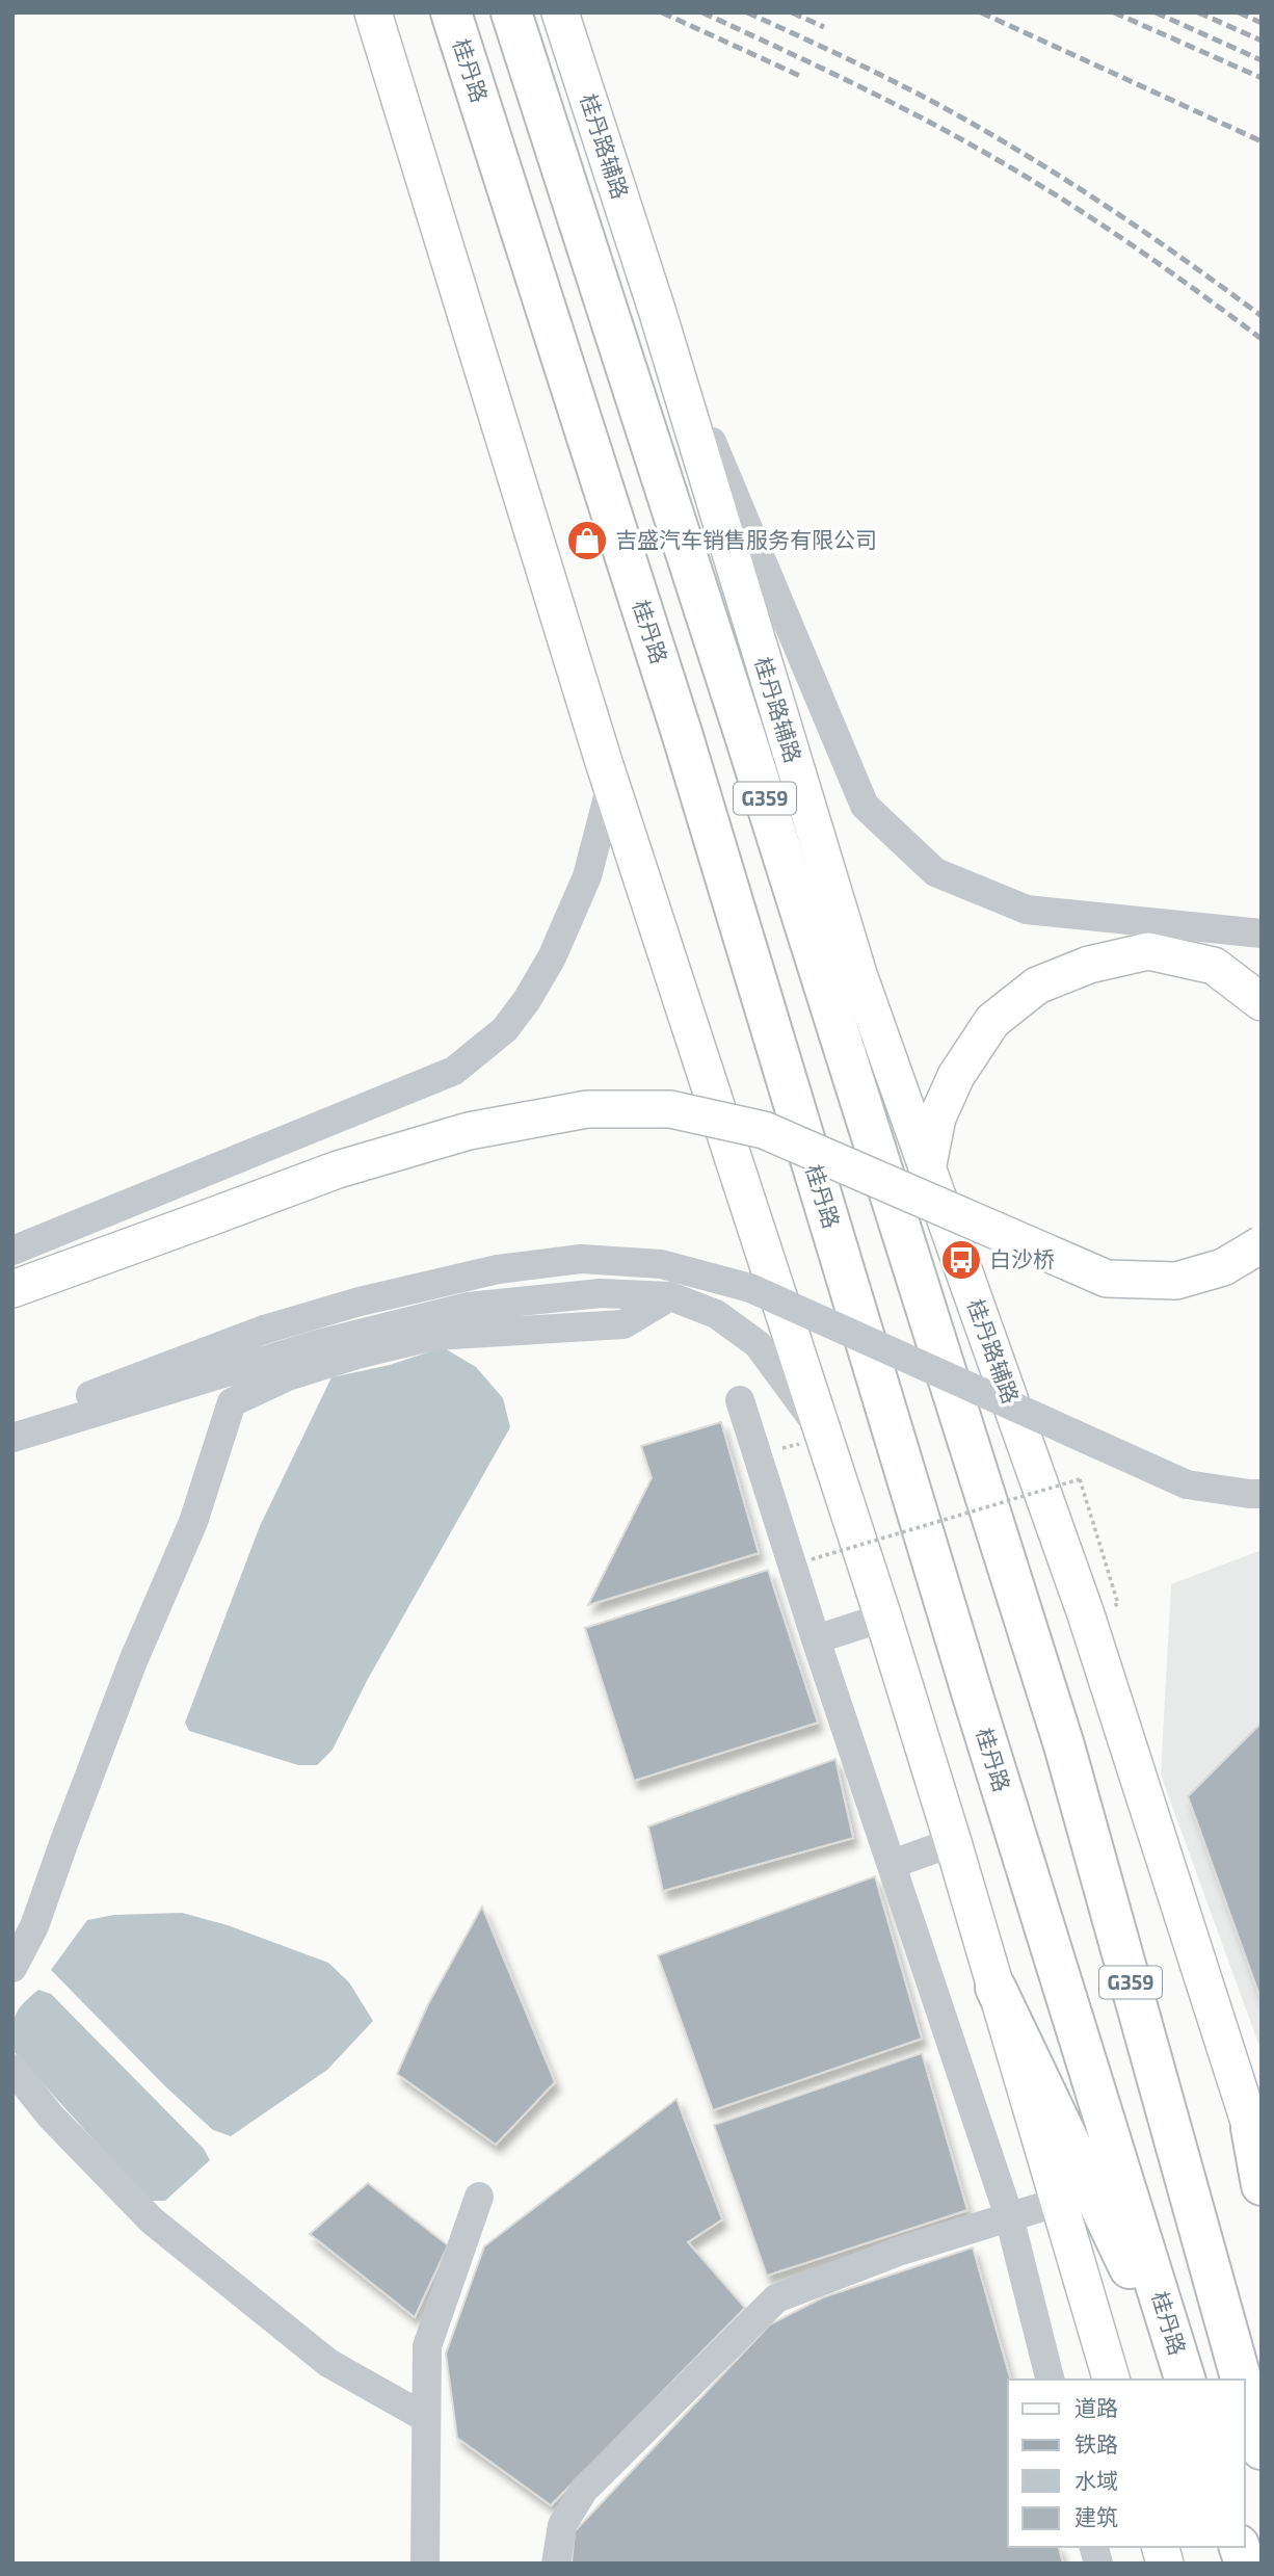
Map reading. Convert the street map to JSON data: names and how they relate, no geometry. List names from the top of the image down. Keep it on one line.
{"streets":{"highway":["桂丹路","G359"],"main road":["桂丹路辅路"]},"places":{"shop":["吉盛汽车销售服务有限公司"],"bus stop":["白沙桥"]},"legend":["道路","铁路","水域","建筑"]}
